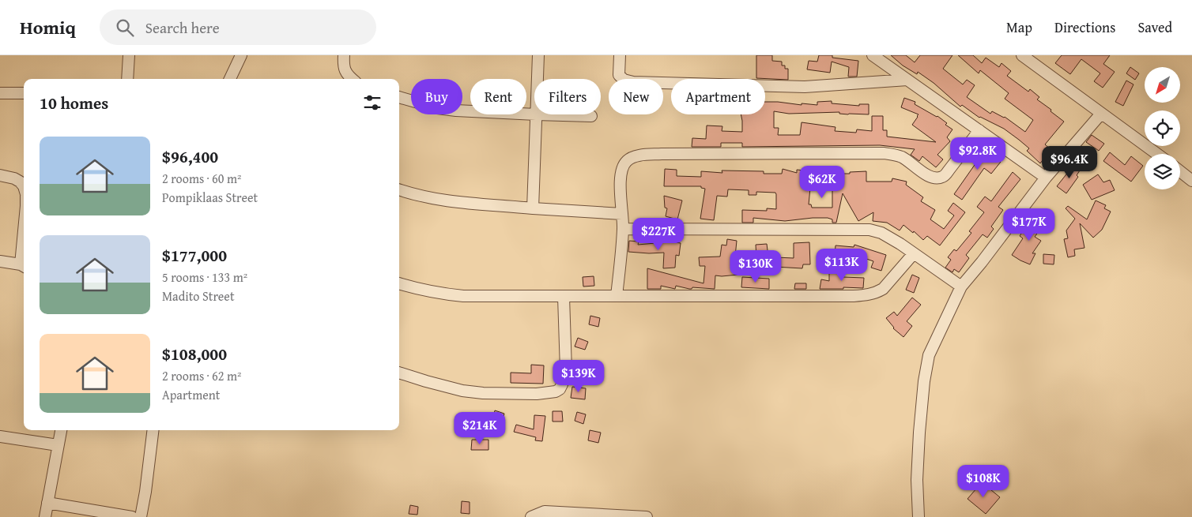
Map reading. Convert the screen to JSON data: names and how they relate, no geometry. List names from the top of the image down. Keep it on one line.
{"north":"bottom left","page":{"header":"Homiq","search":"Search here","nav":["Map","Directions","Saved"],"chip":["Buy","Rent","Filters","New","Apartment"],"heading":"10 homes","list":[{"name":"$96,400","note":"2 rooms · 60 m² · Pompiklaas Street"},{"name":"$177,000","note":"5 rooms · 133 m² · Madito Street"},{"name":"$108,000","note":"2 rooms · 62 m² · Apartment"}],"price":["$92.8K","$96.4K","$62K","$177K","$227K","$113K","$130K","$139K","$214K","$108K"]}}
